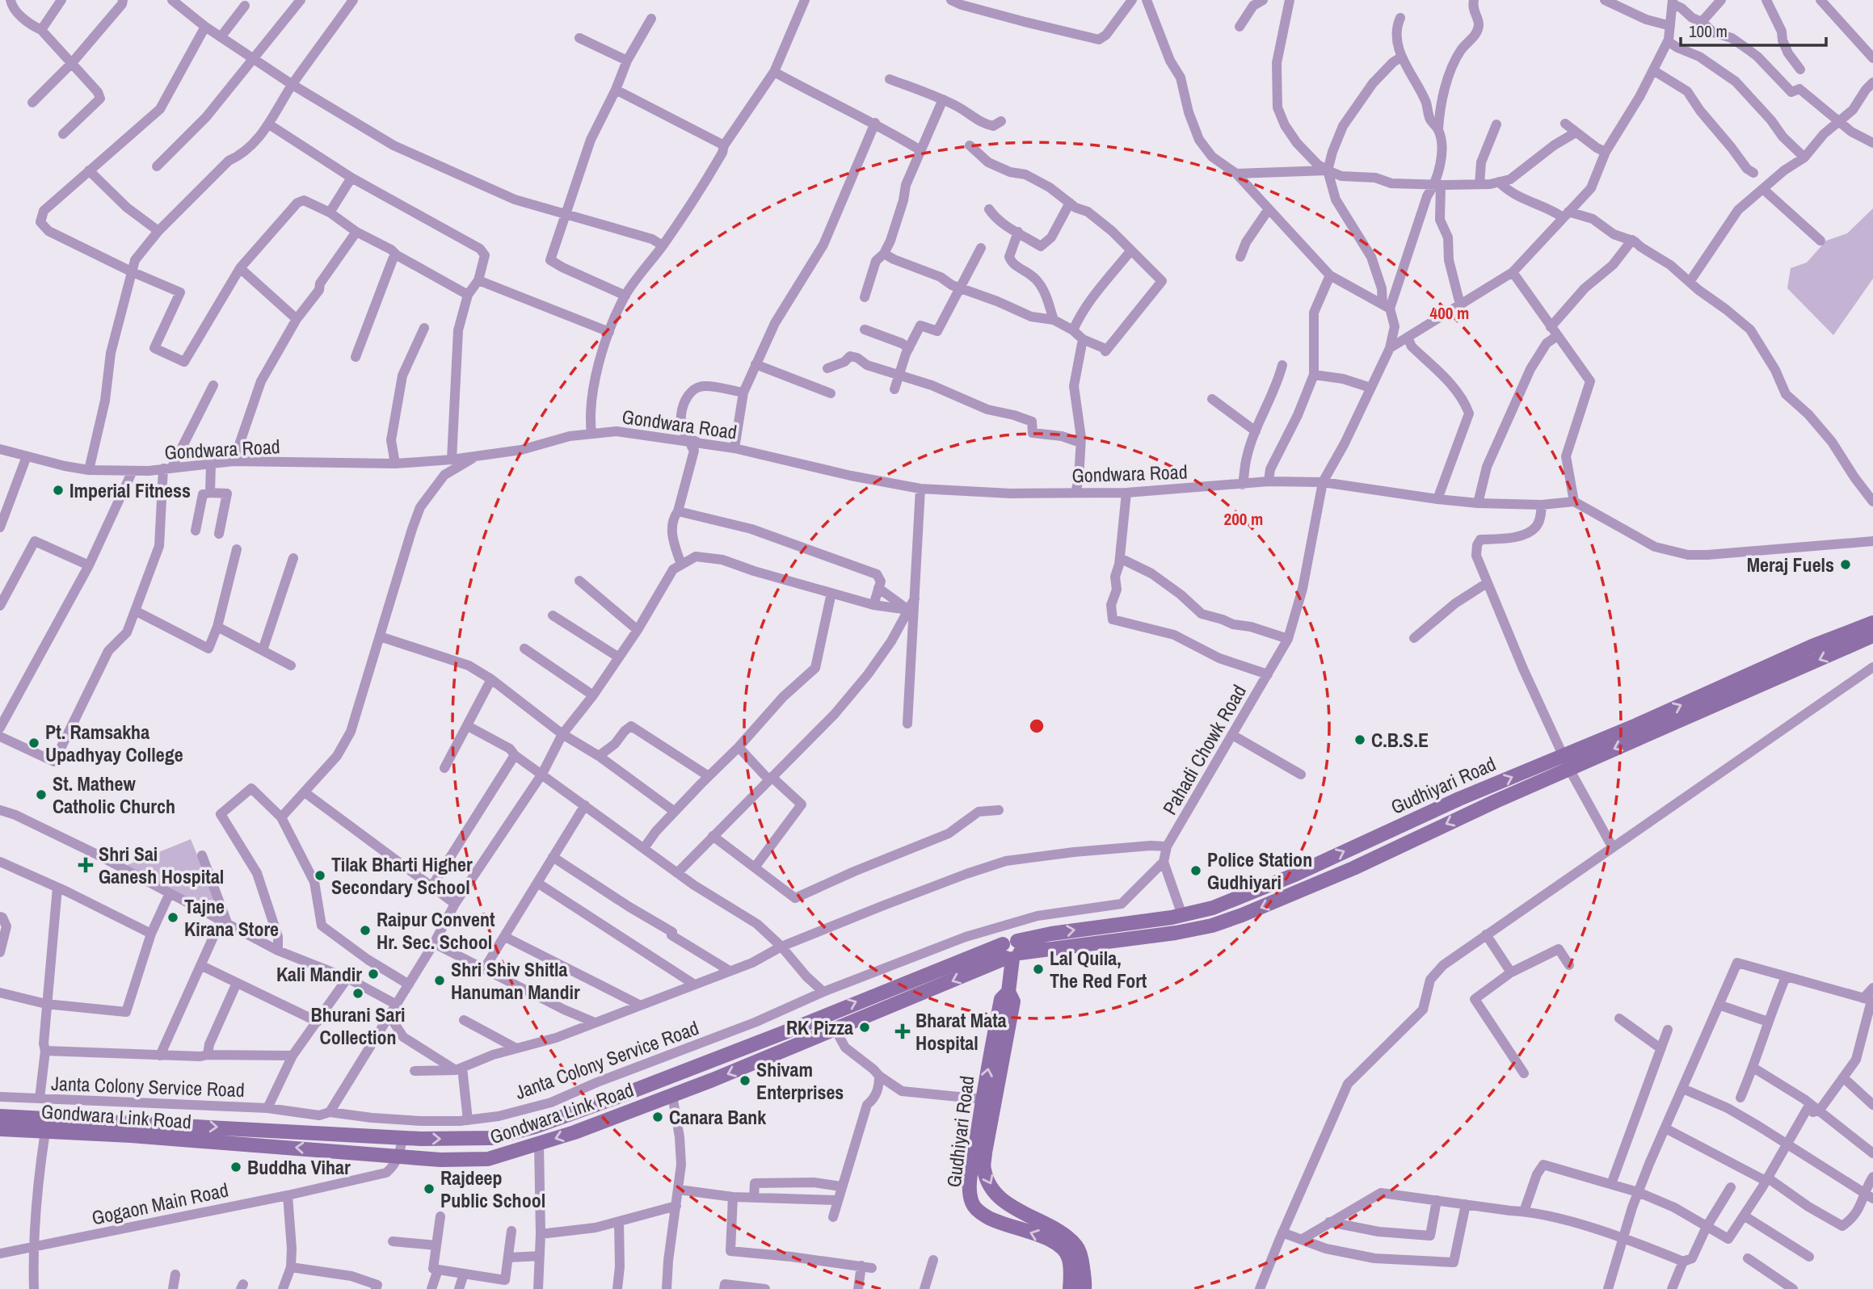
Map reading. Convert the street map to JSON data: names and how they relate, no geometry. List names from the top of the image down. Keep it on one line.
{"streets":{"street":["Gondwara Road","Pahadi Chowk Road","Gudhiyari Road","Janta Colony Service Road","Gondwara Link Road","Gogaon Main Road"]},"crossings":[["Gondwara Road","Pahadi Chowk Road"],["Gudhiyari Road","Gondwara Link Road"],["Gondwara Link Road","Gogaon Main Road"]],"places":{"other":["Imperial Fitness","Meraj Fuels","C.B.S.E","Pt. Ramsakha Upadhyay College","St. Mathew Catholic Church","Police Station Gudhiyari","Tilak Bharti Higher Secondary School","Tajne Kirana Store","Raipur Convent Hr. Sec. School","Lal Quila, The Red Fort","Kali Mandir","Shri Shiv Shitla Hanuman Mandir","Bhurani Sari Collection","RK Pizza","Shivam Enterprises","Canara Bank","Buddha Vihar","Rajdeep Public School"],"health":["Shri Sai Ganesh Hospital","Bharat Mata Hospital"]},"scale_bar":"100 m","rings":["400 m","200 m"]}
